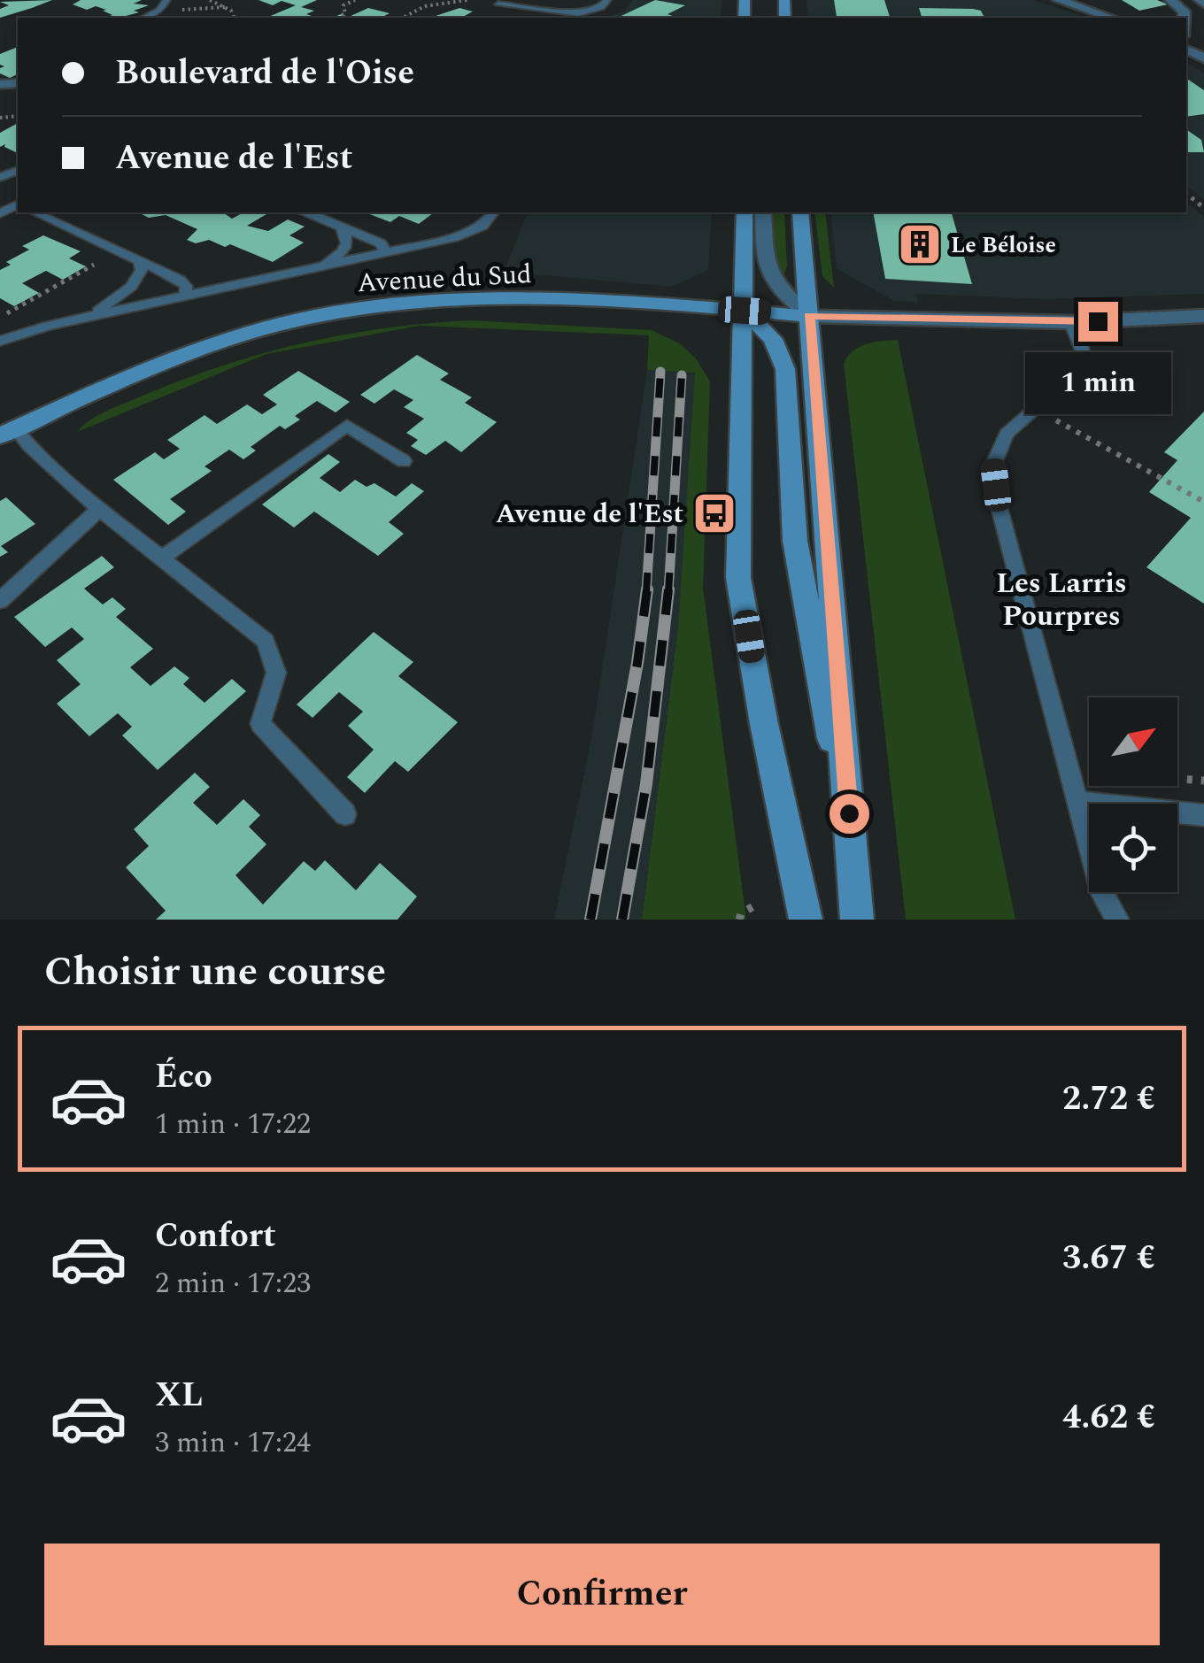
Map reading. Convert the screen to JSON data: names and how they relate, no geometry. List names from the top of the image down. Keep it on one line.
{"streets":{"main road":["Avenue du Sud"]},"districts":["Les Larris Pourpres"],"places":{"building":["Le Béloise"],"bus stop":["Avenue de l'Est"]},"north":"top right","page":{"banner":["Boulevard de l'Oise","Avenue de l'Est"],"bubble":"1 min","heading":"Choisir une course","list":[{"name":"Éco","note":"1 min · 17:22","value":"2.72 €"},{"name":"Confort","note":"2 min · 17:23","value":"3.67 €"},{"name":"XL","note":"3 min · 17:24","value":"4.62 €"}],"buttons":"Confirmer"}}
